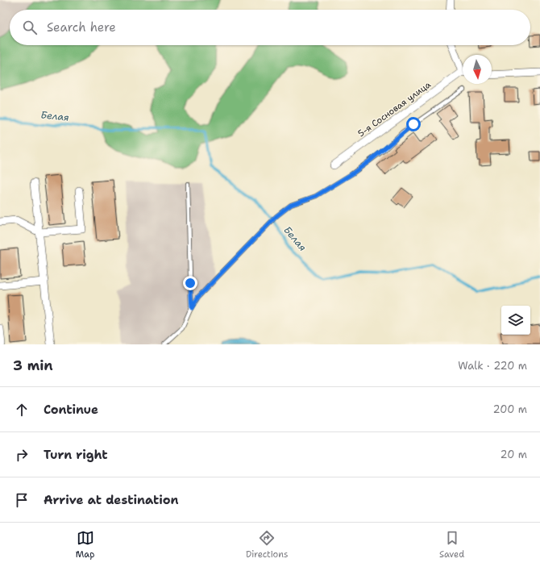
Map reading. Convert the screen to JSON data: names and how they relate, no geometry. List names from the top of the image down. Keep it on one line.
{"streets":{"street":["5-я Сосновая улица"]},"water":["Белая"],"north":"bottom","page":{"search":"Search here","heading":["3 min","Walk · 220 m"],"list":[["Continue","200 m"],["Turn right","20 m"],"Arrive at destination"],"nav":["Map","Directions","Saved"]}}
